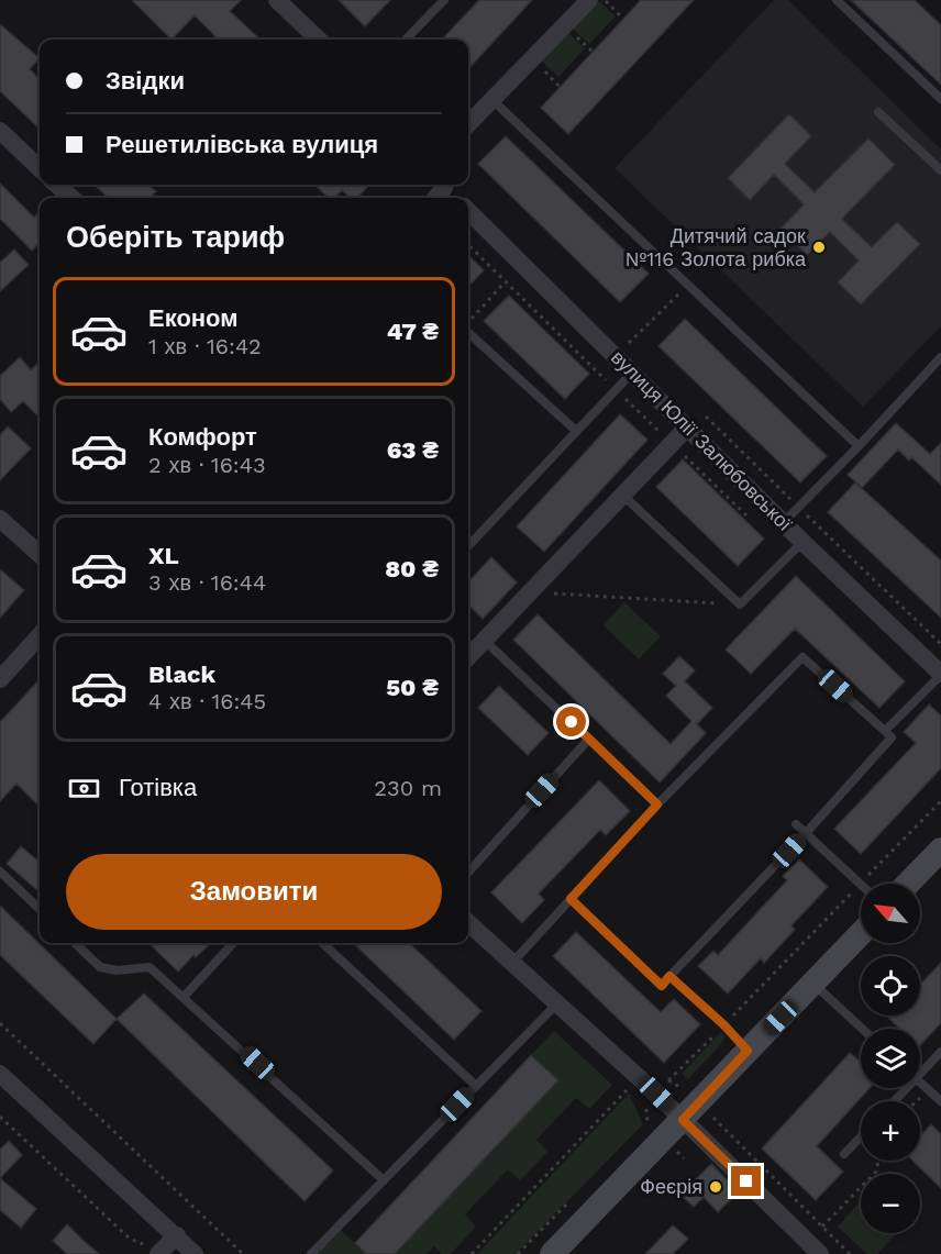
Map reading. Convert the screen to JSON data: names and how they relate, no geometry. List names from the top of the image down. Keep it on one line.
{"streets":{"street":["вулиця Юлії Залюбовської"]},"places":["Дитячий садок №116 Золота рибка","Феєрія"],"north":"top left","page":{"banner":["Звідки","Решетилівська вулиця"],"heading":"Оберіть тариф","list":[{"name":"Економ","note":"1 хв · 16:42","value":"47 ₴"},{"name":"Комфорт","note":"2 хв · 16:43","value":"63 ₴"},{"name":"XL","note":"3 хв · 16:44","value":"80 ₴"},{"name":"Black","note":"4 хв · 16:45","value":"50 ₴"}],"pay":["Готівка","230 m"],"buttons":"Замовити","map_buttons":["+","−"]}}
